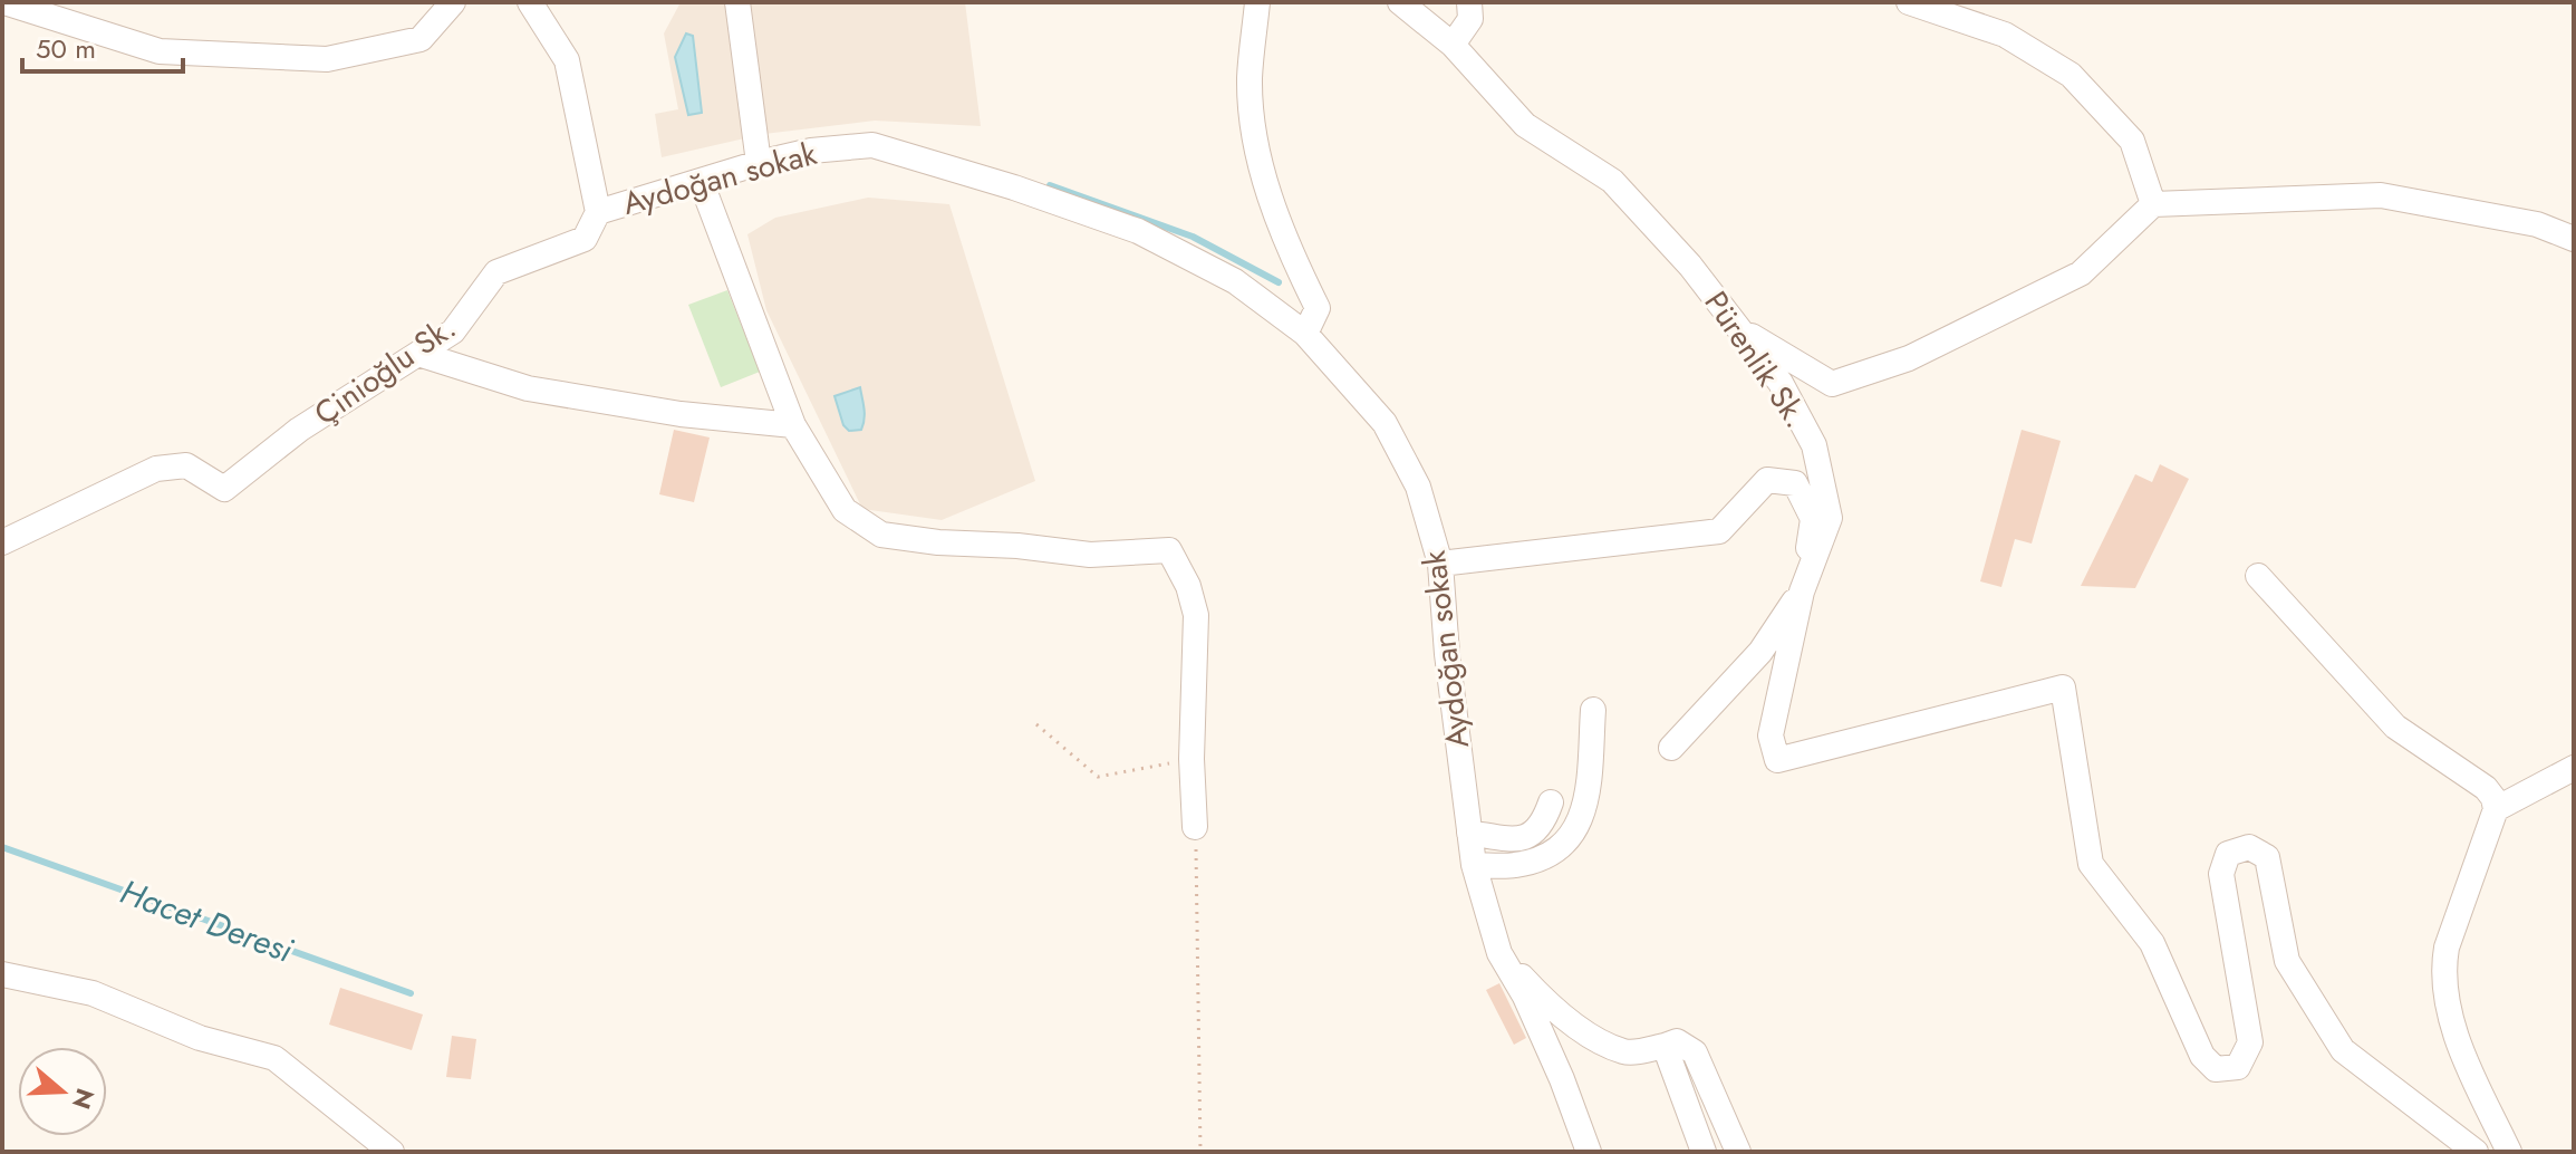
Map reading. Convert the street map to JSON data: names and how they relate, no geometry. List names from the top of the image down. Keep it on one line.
{"streets":{"street":["Aydoğan sokak","Pürenlik Sk.","Çinioğlu Sk."]},"crossings":[["Aydoğan sokak","Çinioğlu Sk."]],"water":["Hacet Deresi"],"scale_bar":"50 m","north":"right"}
